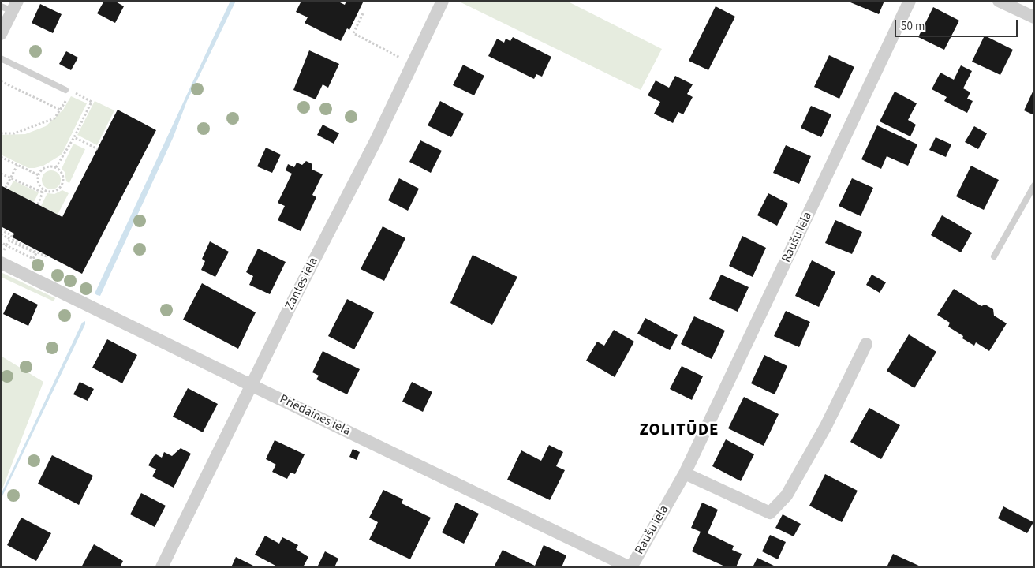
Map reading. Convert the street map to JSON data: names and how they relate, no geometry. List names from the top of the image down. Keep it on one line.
{"streets":{"street":["Raušu iela","Zantes iela","Priedaines iela"]},"crossings":[["Raušu iela","Priedaines iela"],["Zantes iela","Priedaines iela"]],"districts":["ZOLITŪDE"],"scale_bar":"50 m"}
